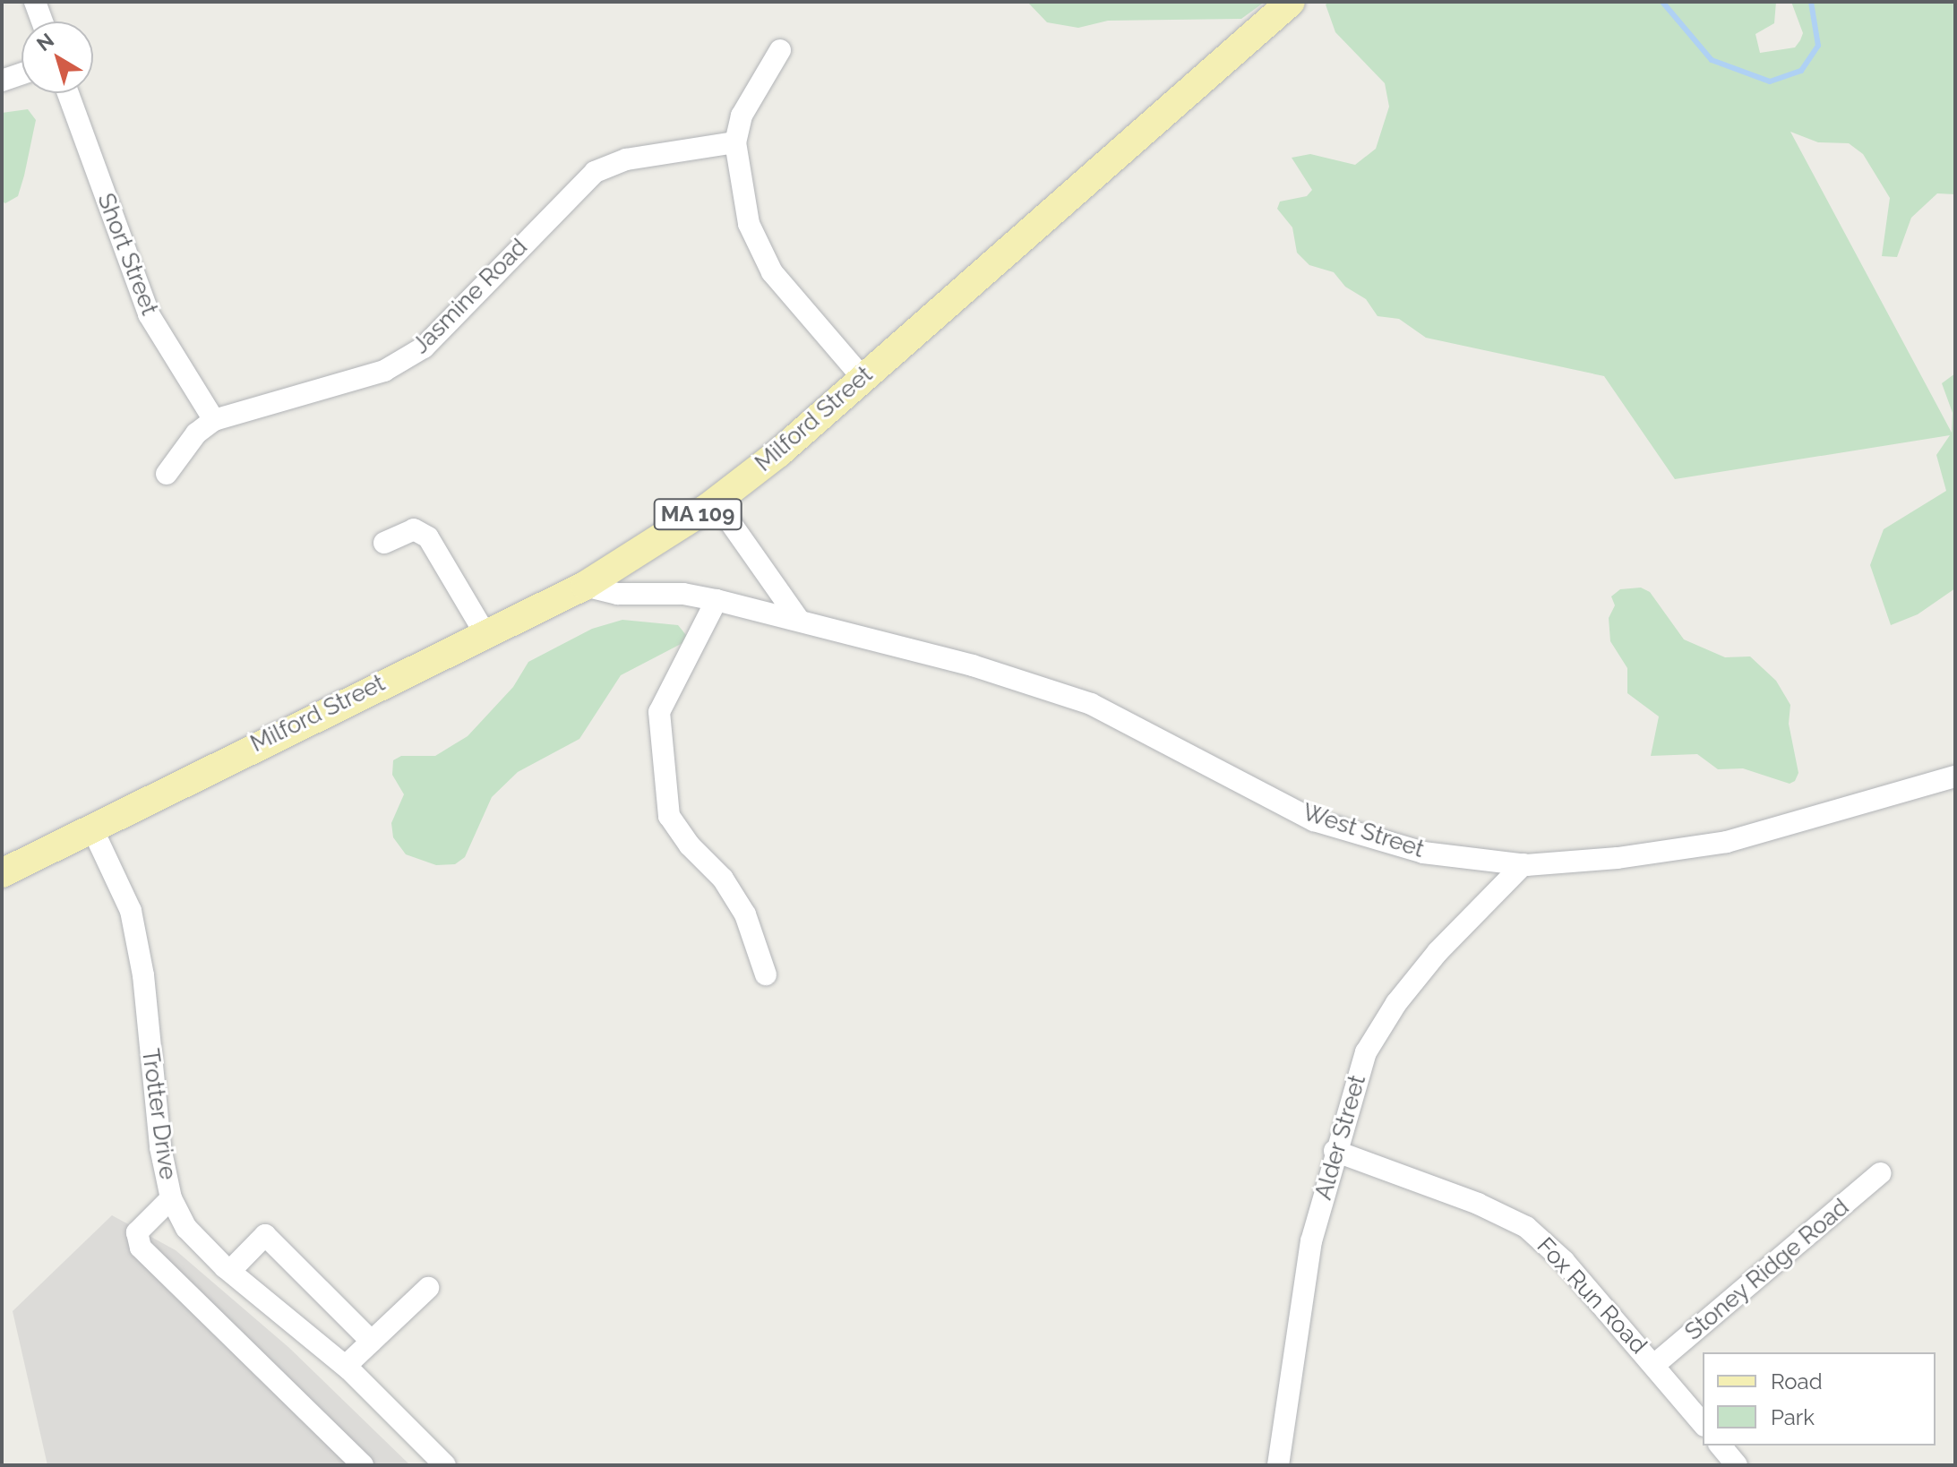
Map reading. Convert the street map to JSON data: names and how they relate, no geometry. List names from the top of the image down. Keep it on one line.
{"streets":{"main road":["Milford Street","MA 109"],"street":["Short Street","Jasmine Road","West Street","Trotter Drive","Alder Street","Stoney Ridge Road","Fox Run Road"]},"crossings":[["Short Street","Jasmine Road"],["Milford Street","West Street"],["Milford Street","Trotter Drive"],["West Street","Alder Street"],["Alder Street","Fox Run Road"],["Stoney Ridge Road","Fox Run Road"]],"legend":["Road","Park"],"north":"top left"}
